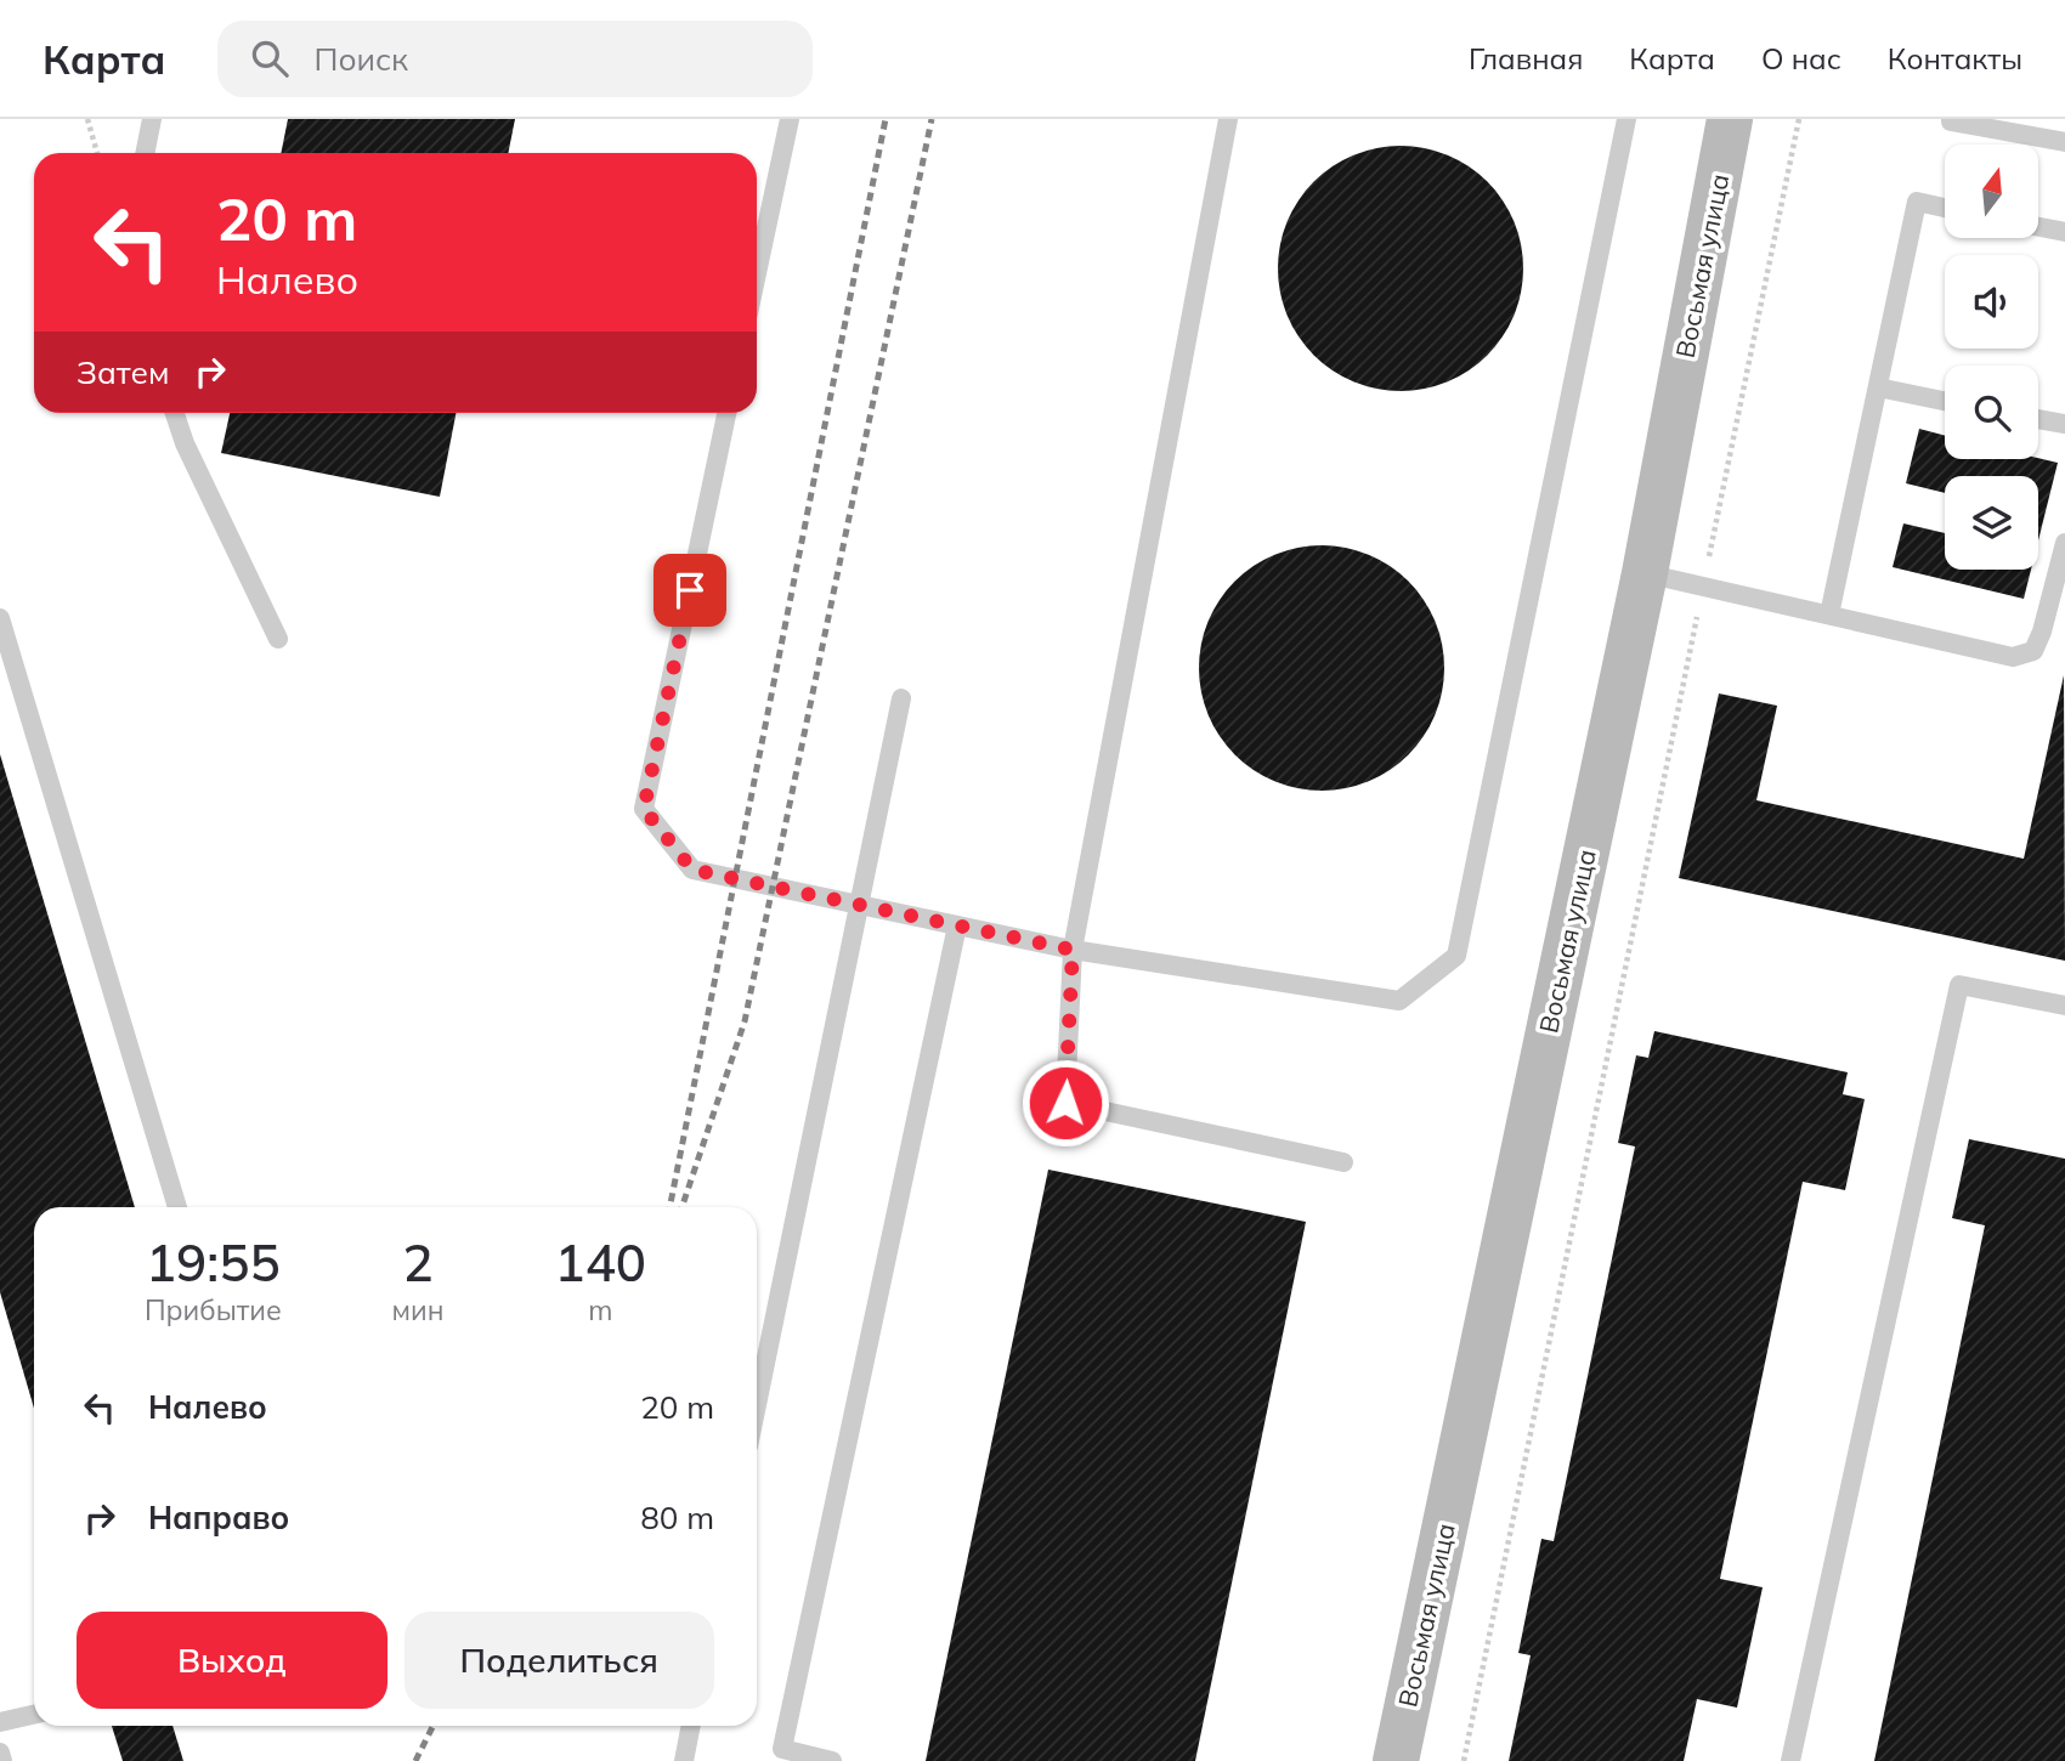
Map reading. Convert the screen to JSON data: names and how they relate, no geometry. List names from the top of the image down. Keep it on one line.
{"streets":{"street":["Восьмая улица"]},"north":"top","page":{"header":"Карта","search":"Поиск","nav":["Главная","Карта","О нас","Контакты"],"turn":["20 m","Налево"],"then":"Затем","eta":["19:55","Прибытие","2","мин","140","m"],"list":[{"name":"Налево","value":"20 m"},{"name":"Направо","value":"80 m"}],"buttons":["Выход","Поделиться"]}}
